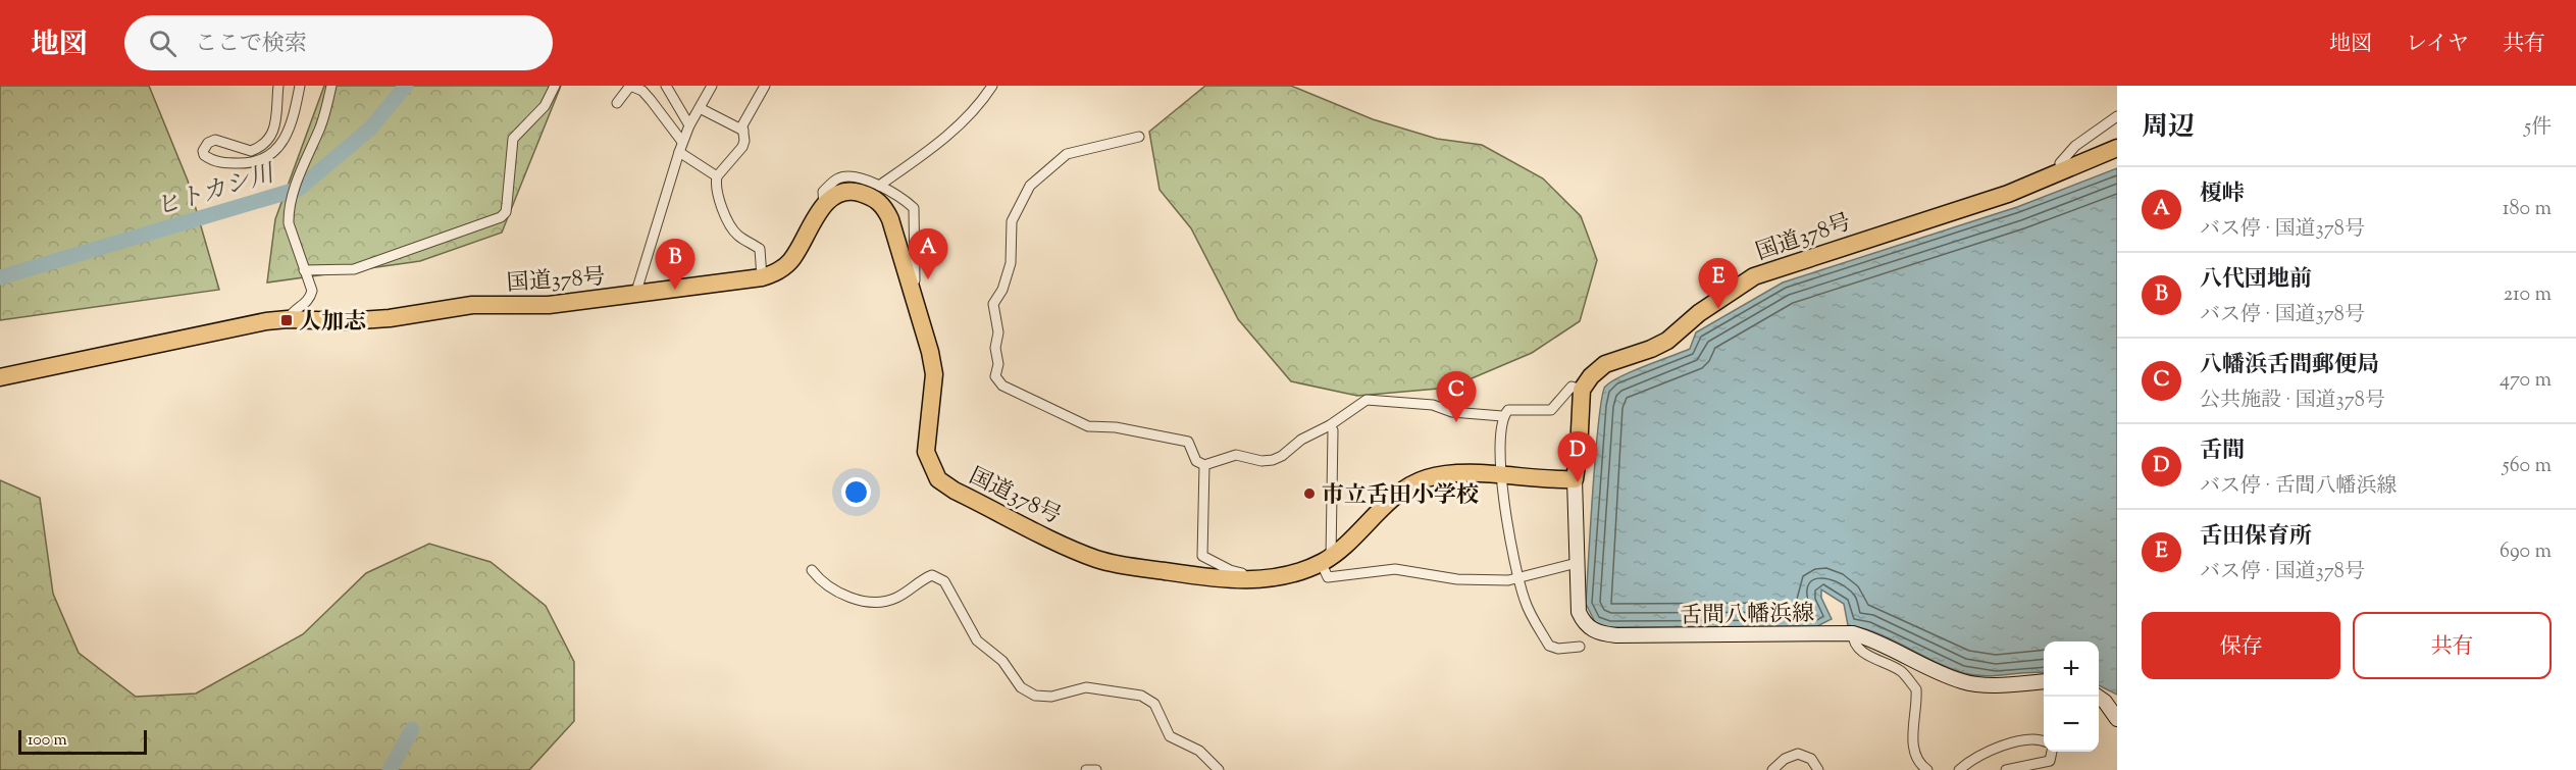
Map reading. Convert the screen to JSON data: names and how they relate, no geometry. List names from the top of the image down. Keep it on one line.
{"streets":{"highway":["国道378号"],"main road":["舌間八幡浜線"]},"crossings":[["国道378号","舌間八幡浜線"]],"water":["ヒトカシ川"],"places":{"transit":["人加志"],"other":["市立舌田小学校"]},"scale_bar":"100 m","page":{"header":"地図","search":"ここで検索","nav":["地図","レイヤ","共有"],"heading":["周辺","5件"],"list":[{"mark":"A","name":"榎峠","note":"バス停 · 国道378号","value":"180 m"},{"mark":"B","name":"八代団地前","note":"バス停 · 国道378号","value":"210 m"},{"mark":"C","name":"八幡浜舌間郵便局","note":"公共施設 · 国道378号","value":"470 m"},{"mark":"D","name":"舌間","note":"バス停 · 舌間八幡浜線","value":"560 m"},{"mark":"E","name":"舌田保育所","note":"バス停 · 国道378号","value":"690 m"}],"pins":["A","B","E","C","D"],"buttons":["保存","共有"],"map_buttons":["+","−"],"scale":"100 m"}}
